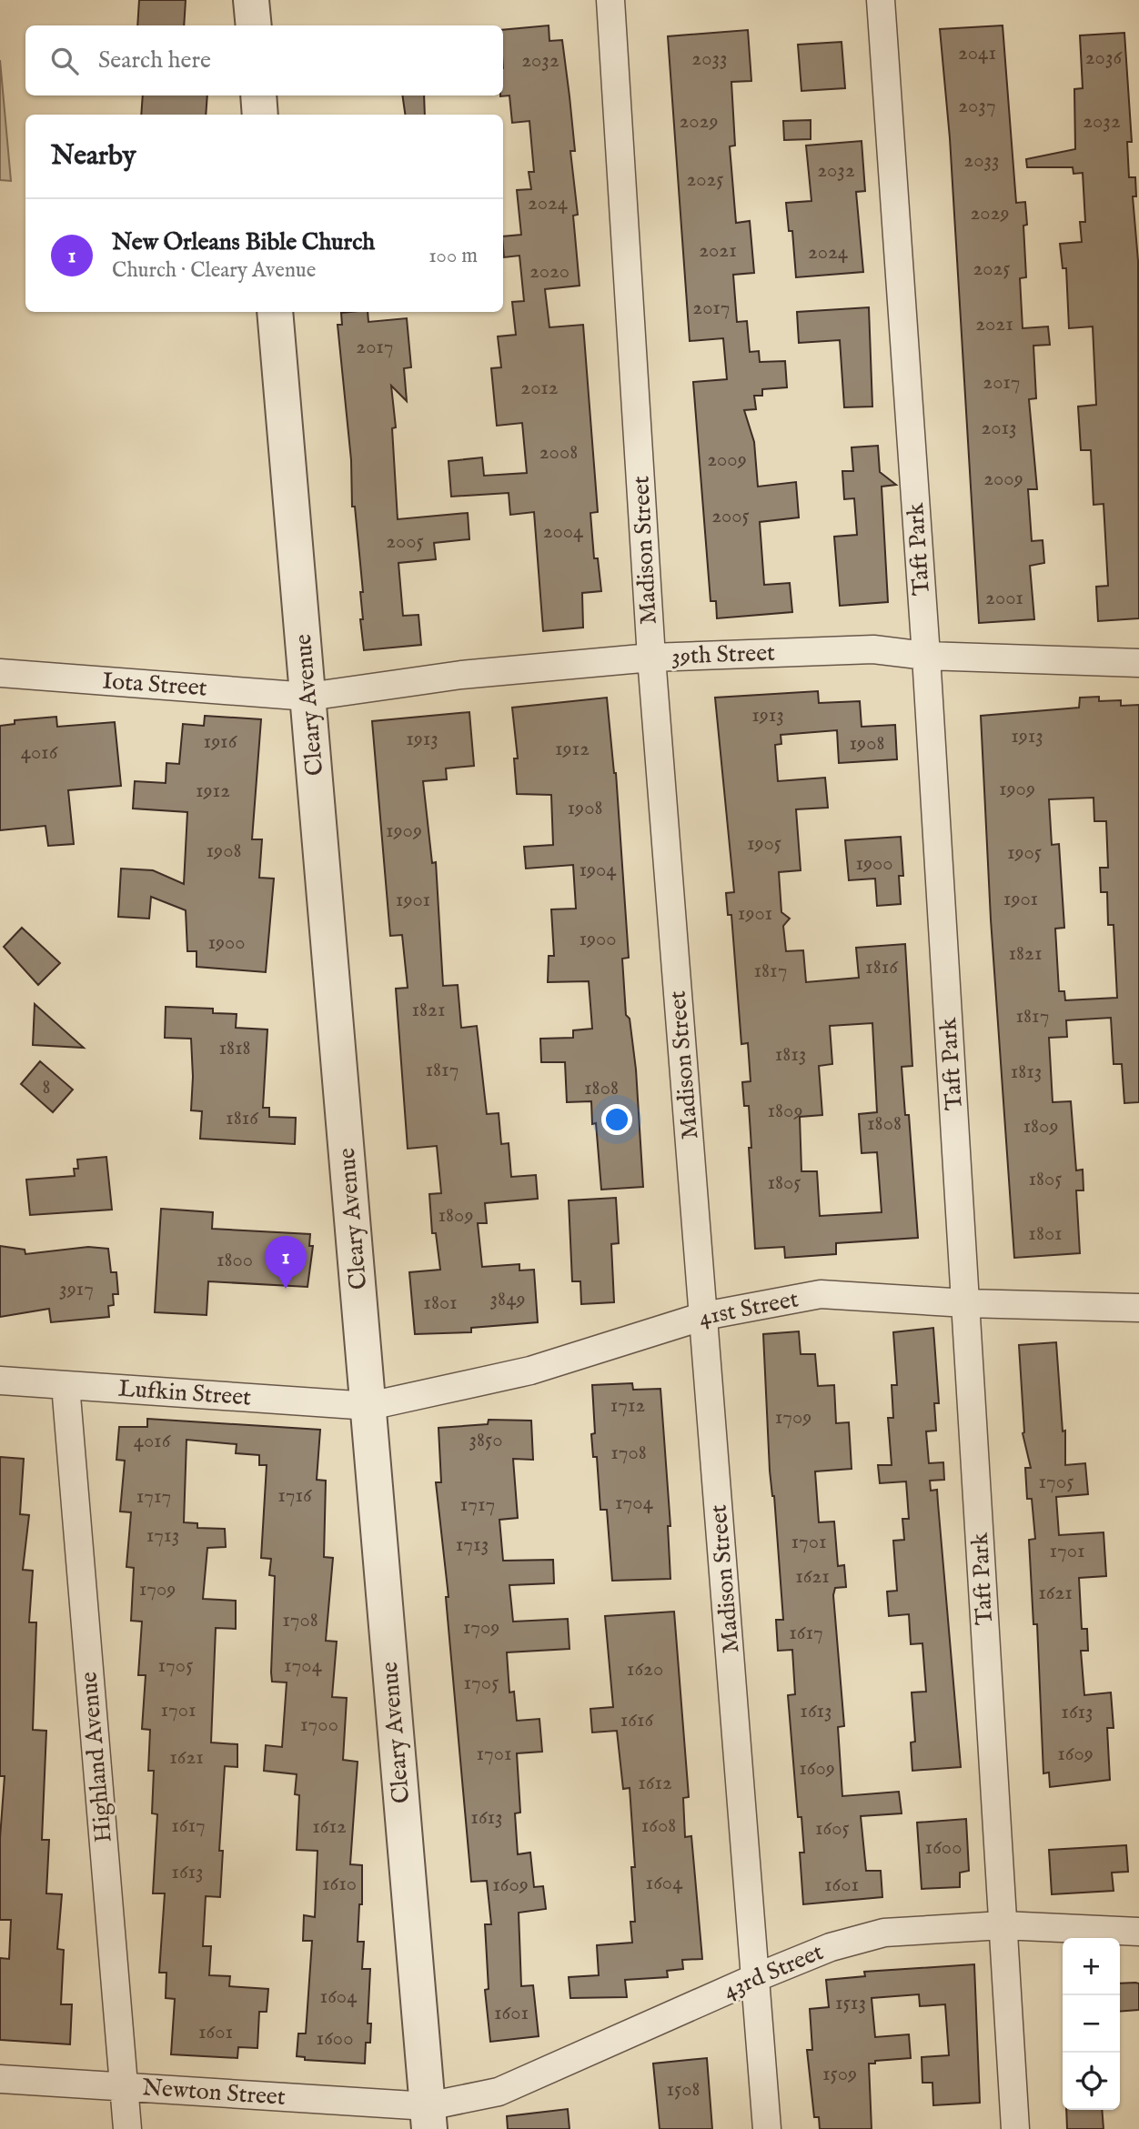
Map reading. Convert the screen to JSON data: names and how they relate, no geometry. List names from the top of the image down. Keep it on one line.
{"streets":{"street":["Taft Park","Madison Street","39th Street","Iota Street","Cleary Avenue","41st Street","Lufkin Street","Highland Avenue","43rd Street","Newton Street"]},"crossings":[["Taft Park","39th Street"],["Taft Park","41st Street"],["Taft Park","43rd Street"],["Madison Street","39th Street"],["Madison Street","41st Street"],["Madison Street","43rd Street"],["39th Street","Iota Street"],["39th Street","Cleary Avenue"],["Iota Street","Cleary Avenue"],["Cleary Avenue","41st Street"],["Cleary Avenue","Lufkin Street"],["Cleary Avenue","43rd Street"],["Cleary Avenue","Newton Street"],["41st Street","Lufkin Street"],["Lufkin Street","Highland Avenue"],["Highland Avenue","Newton Street"],["43rd Street","Newton Street"]],"house_numbers":["2041","2036","2033","2032","2037","2029","2032","2033","2032","2025","2024","2029","2021","2024","2025","2020","2017","2021","2017","2017","2012","2013","2008","2009","2009","2005","2004","2005","2001","1913","1913","1913","1916","1908","1912","4016","1909","1912","1908","1909","1905","1908","1905","1900","1904","1901","1901","1901","1900","1900","1821","1816","1817","1821","1817","1818","1813","1817","1813","8","1808","1809","1816","1808","1809","1805","1805","1809","1801","1800","3917","3849","1801","1712","1709","3850","4016","1708","1705","1716","1717","1704","1717","1713","1701","1713","1701","1621","1709","1621","1708","1709","1617","1705","1704","1620","1705","1701","1613","1613","1616","1700","1701","1609","1621","1609","1612","1613","1617","1608","1612","1605","1600","1613","1604","1610","1609","1601","1604","1513","1601","1601","1600","1509","1508"],"page":{"search":"Search here","heading":"Nearby","list":[{"mark":"1","name":"New Orleans Bible Church","note":"Church · Cleary Avenue","value":"100 m"}],"pins":"1","map_buttons":["+","−"]}}
